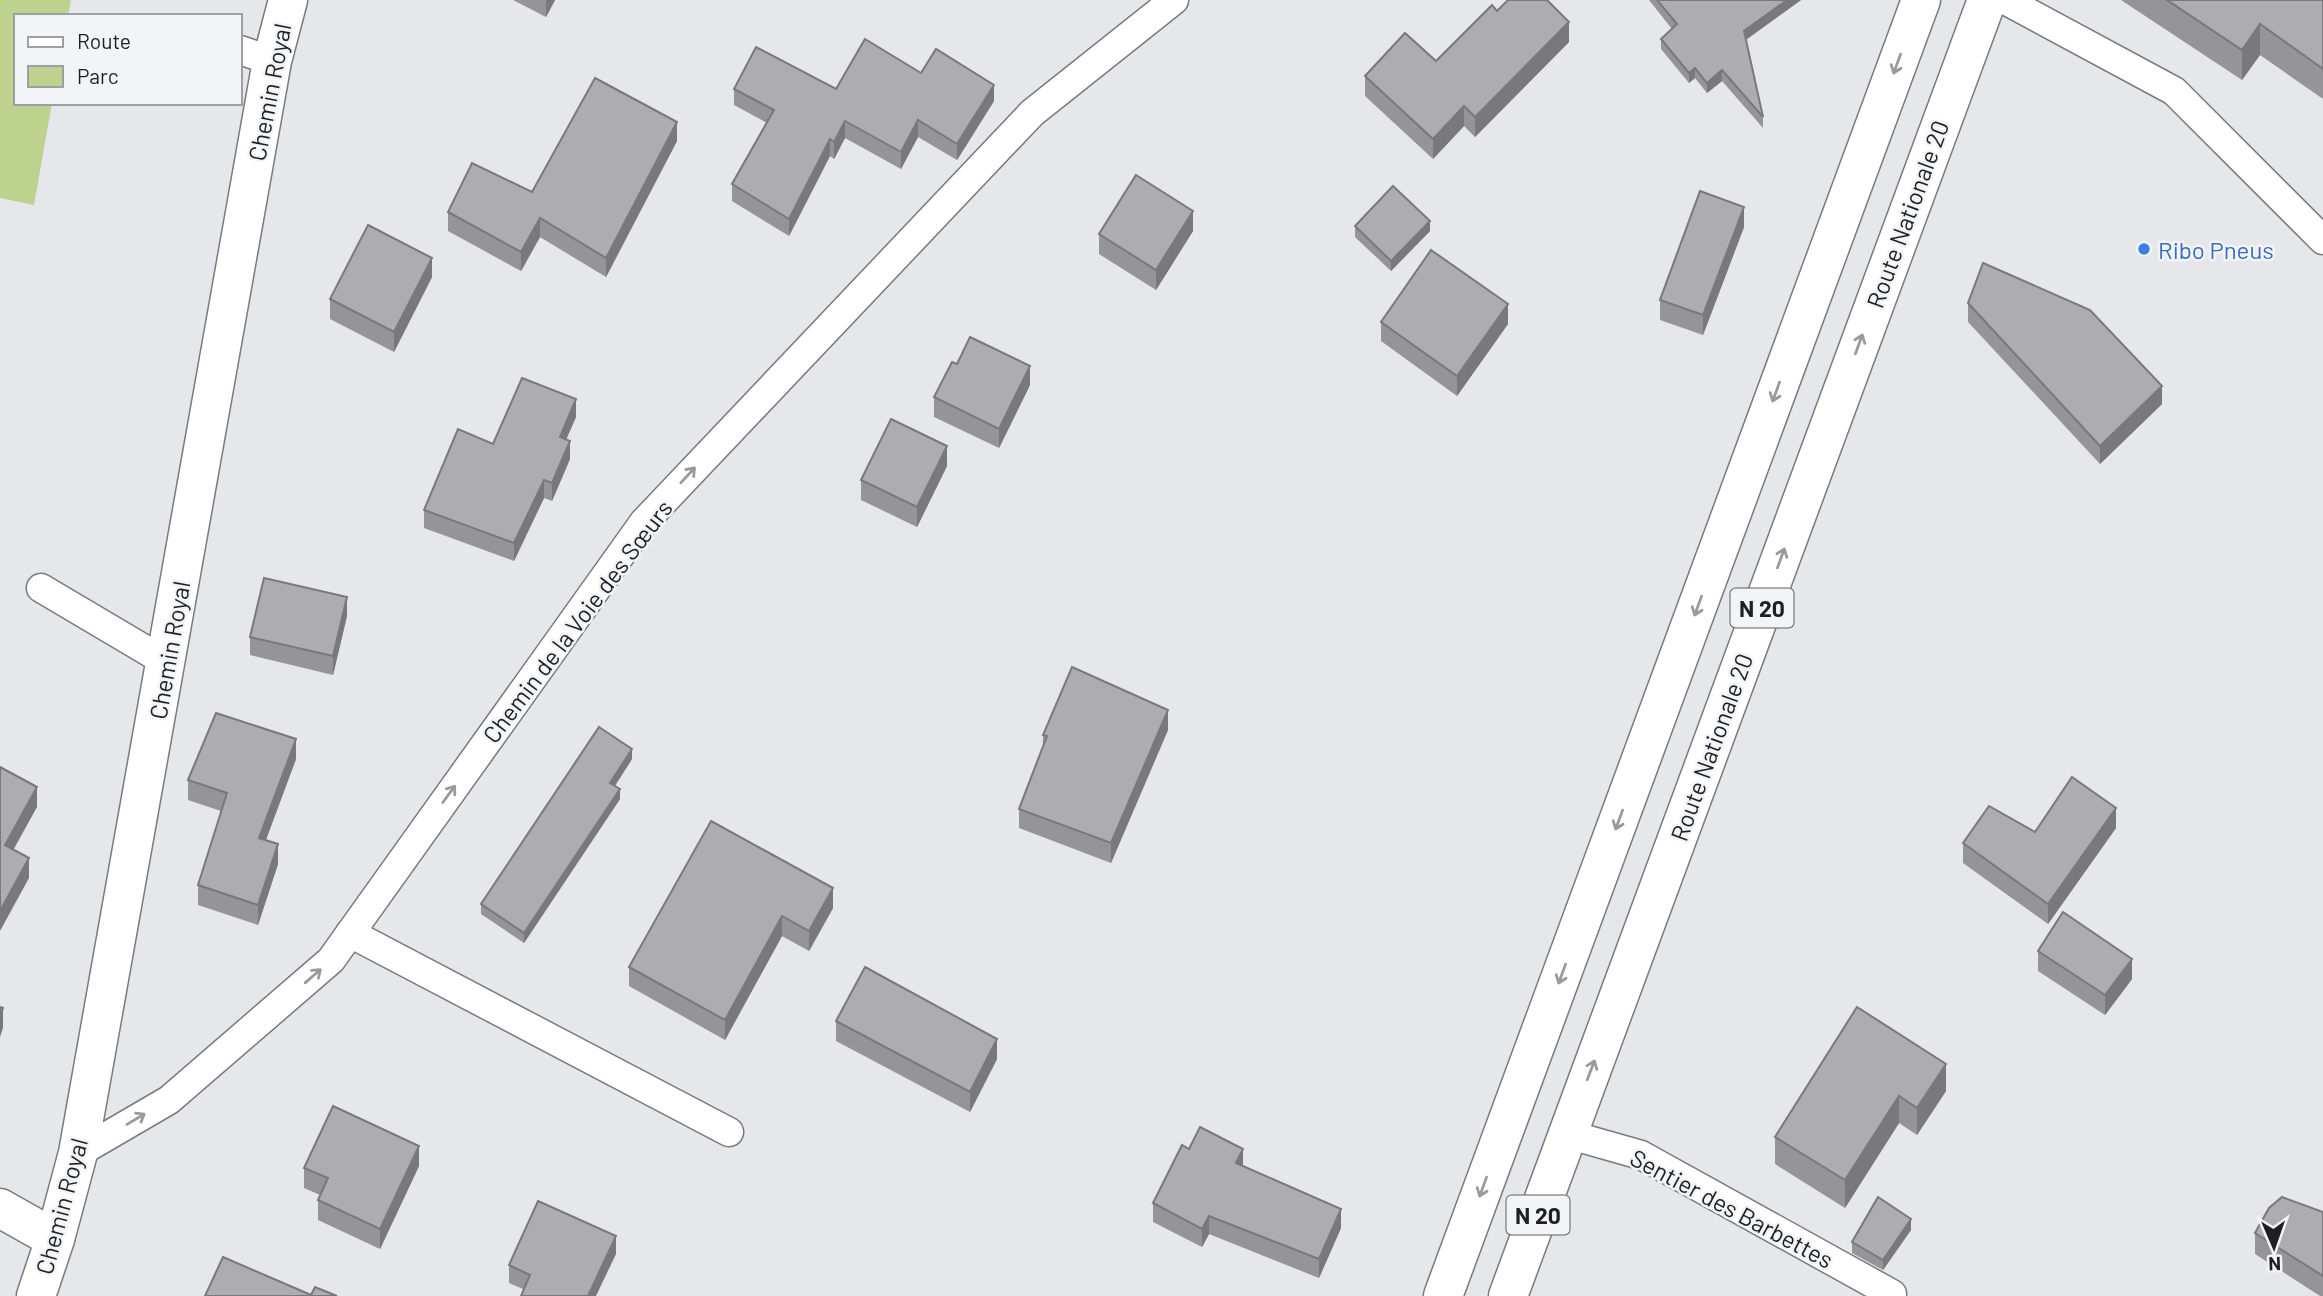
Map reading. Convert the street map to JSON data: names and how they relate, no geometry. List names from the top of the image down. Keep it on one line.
{"streets":{"main road":["Chemin Royal","Route Nationale 20","N 20"],"lane":["Chemin de la Voie des Sœurs","Sentier des Barbettes"]},"crossings":[["Chemin Royal","Chemin de la Voie des Sœurs"],["Route Nationale 20","Sentier des Barbettes"]],"one_way":["Chemin de la Voie des Sœurs"],"places":["Ribo Pneus"],"legend":["Route","Parc"],"north":"bottom"}
